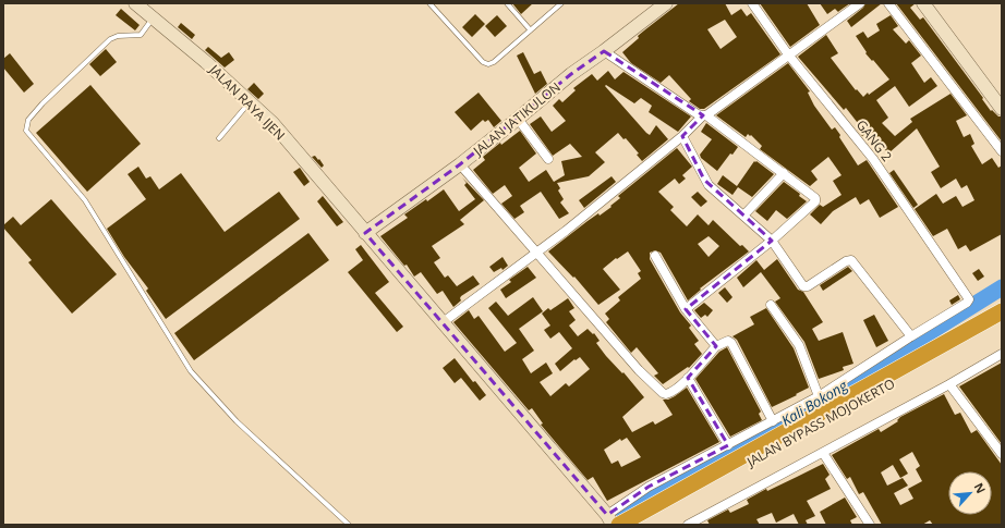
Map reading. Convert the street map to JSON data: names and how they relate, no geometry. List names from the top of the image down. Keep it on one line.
{"streets":{"highway":["JALAN BYPASS MOJOKERTO"],"main road":["JALAN RAYA IJEN","JALAN JATIKULON"],"street":["GANG 2"]},"crossings":[["JALAN RAYA IJEN","JALAN JATIKULON"],["JALAN RAYA IJEN","JALAN BYPASS MOJOKERTO"]],"water":["Kali Bokong"],"north":"top right"}
